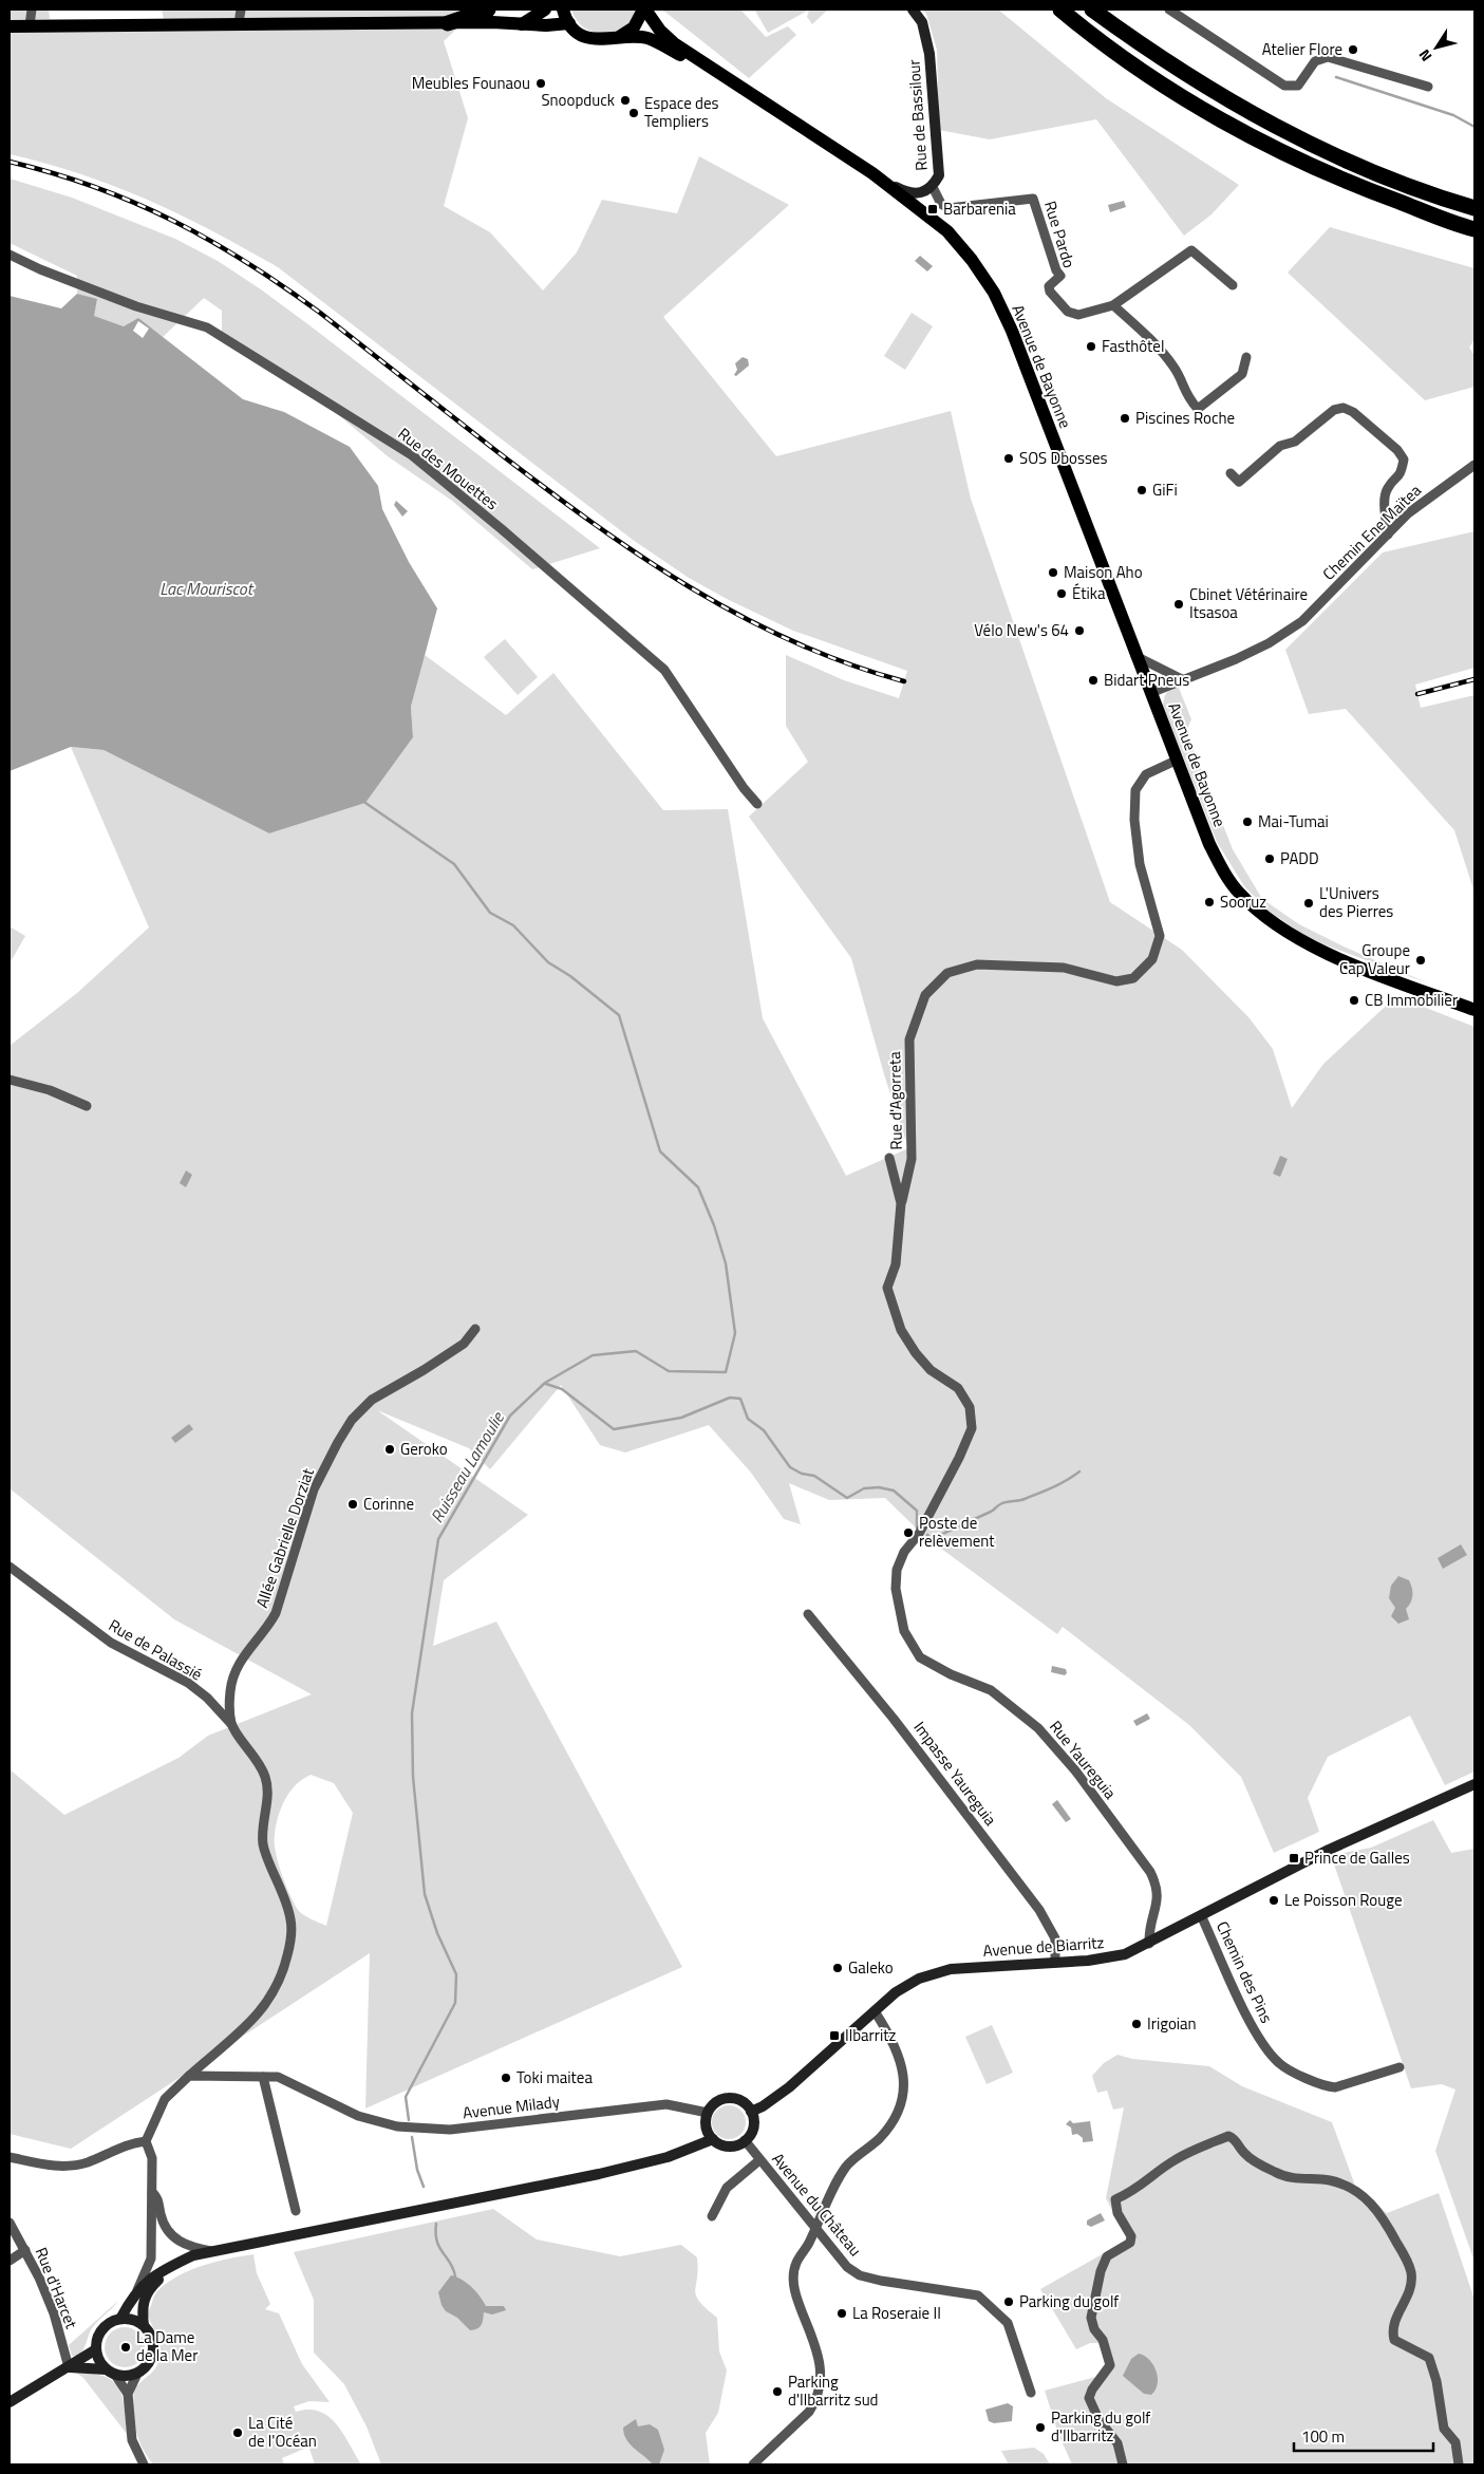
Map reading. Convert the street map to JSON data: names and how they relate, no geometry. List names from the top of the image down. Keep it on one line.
{"streets":{"main road":["Rue de Bassilour","Avenue de Bayonne","Avenue de Biarritz"],"street":["Rue Pardo","Rue des Mouettes","Chemin Ene Maïtea","Rue d'Agorreta","Allée Gabrielle Dorziat","Rue de Palassié","Rue Yaureguia","Impasse Yaureguia","Chemin des Pins","Avenue Milady","Avenue du Château","Rue d'Harcet"]},"crossings":[["Rue de Bassilour","Rue Pardo"],["Avenue de Bayonne","Chemin Ene Maïtea"],["Avenue de Bayonne","Rue d'Agorreta"],["Rue d'Agorreta","Rue Yaureguia"],["Allée Gabrielle Dorziat","Rue de Palassié"],["Rue Yaureguia","Avenue de Biarritz"],["Impasse Yaureguia","Avenue de Biarritz"],["Avenue de Biarritz","Chemin des Pins"],["Avenue de Biarritz","Avenue Milady"],["Avenue de Biarritz","Avenue du Château"],["Avenue Milady","Avenue du Château"]],"water":["Lac Mouriscot","Ruisseau Lamoulie"],"places":{"other":["Atelier Flore","Meubles Founaou","Snoopduck","Espace des Templiers","Fasthôtel","Piscines Roche","SOS Dbosses","GiFi","Maison Aho","Étika","Cbinet Vétérinaire Itsasoa","Vélo New's 64","Bidart Pneus","Mai-Tumai","PADD","Sooruz","L'Univers des Pierres","Groupe Cap Valeur","CB Immobilier","Geroko","Corinne","Poste de relèvement","Le Poisson Rouge","Galeko","Irigoian","Toki maitea","Parking du golf","La Roseraie II","La Dame de la Mer","Parking d'Ilbarritz sud","Parking du golf d'Ilbarritz","La Cité de l'Océan"],"transit":["Barbarenia","Prince de Galles","Ilbarritz"]},"scale_bar":"100 m","north":"bottom left"}
